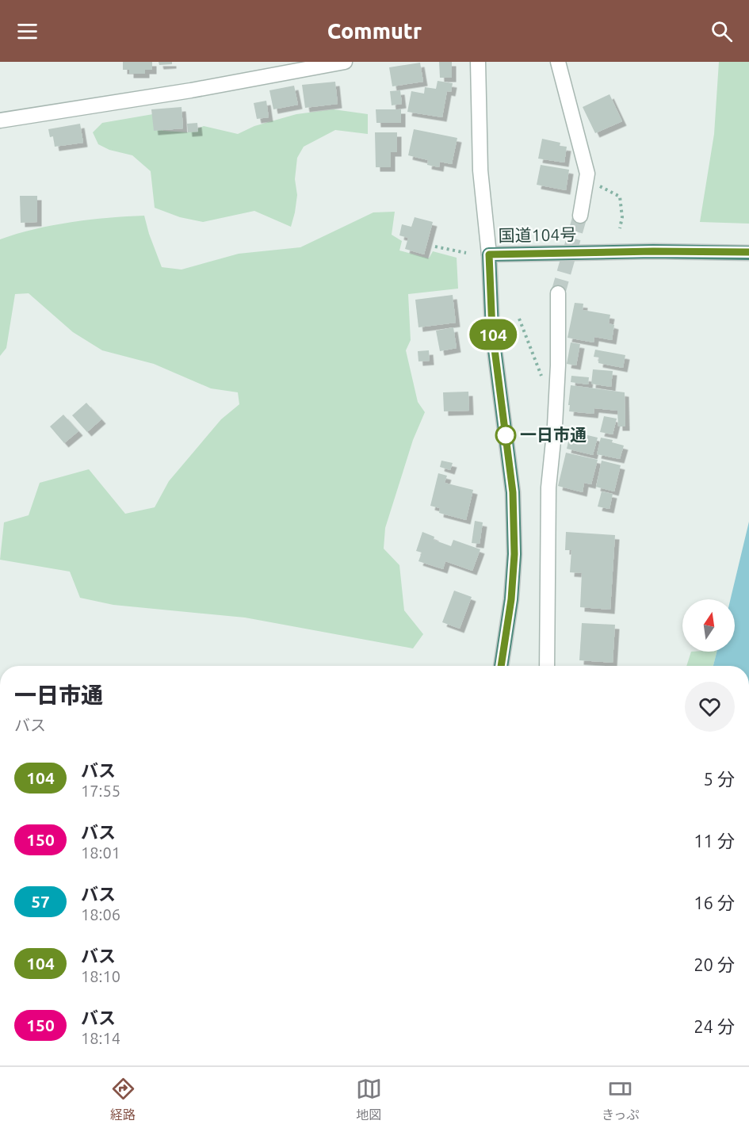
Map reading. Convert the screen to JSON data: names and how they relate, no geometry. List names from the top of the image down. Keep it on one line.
{"streets":{"highway":["国道104号"]},"places":["一日市通"],"lines":["bus line 104"],"north":"top","page":{"header":"Commutr","on_map":"104","heading":["一日市通","バス"],"list":[{"mark":"104","name":"バス","note":"17:55","value":"5 分"},{"mark":"150","name":"バス","note":"18:01","value":"11 分"},{"mark":"57","name":"バス","note":"18:06","value":"16 分"},{"mark":"104","name":"バス","note":"18:10","value":"20 分"},{"mark":"150","name":"バス","note":"18:14","value":"24 分"}],"tabs":["経路","地図","きっぷ"]}}
